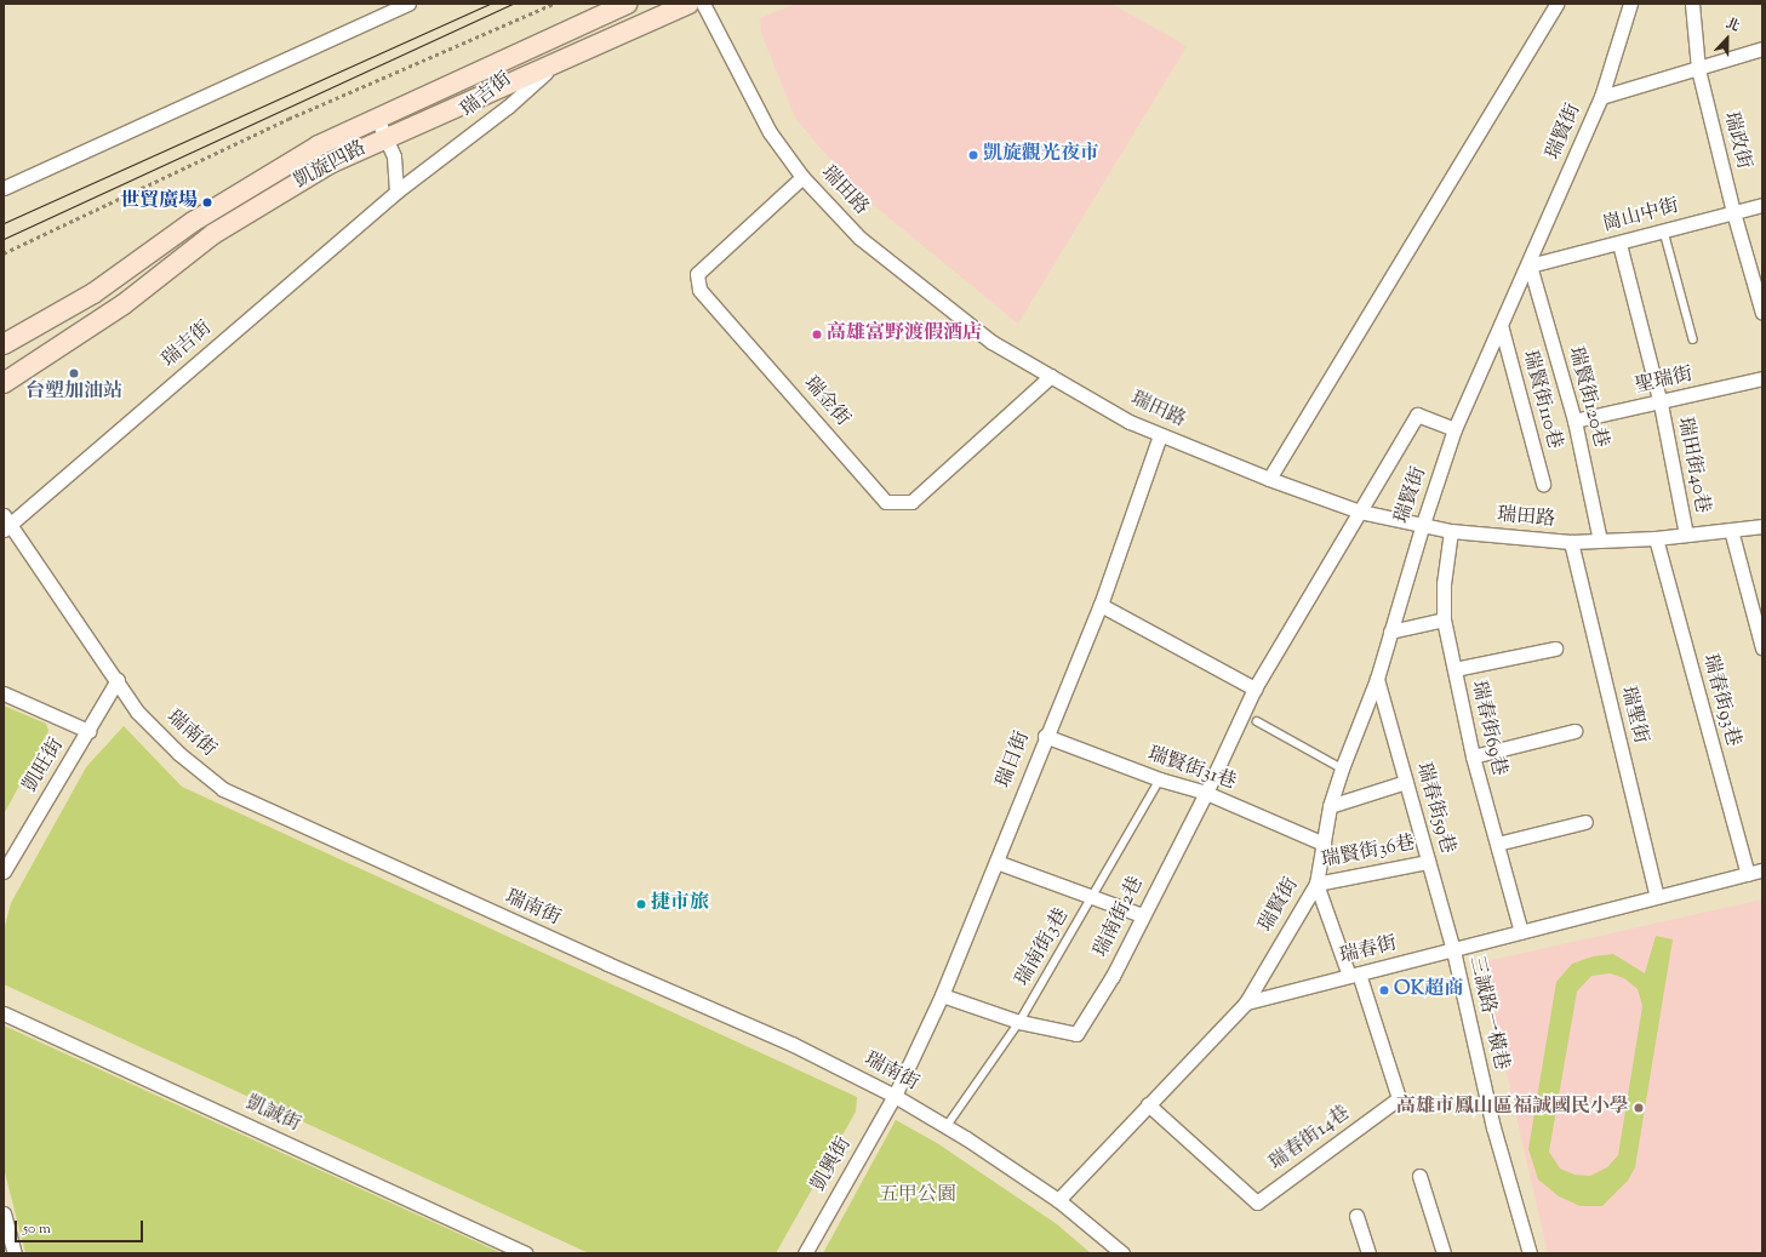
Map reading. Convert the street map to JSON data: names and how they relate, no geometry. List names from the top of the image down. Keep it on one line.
{"streets":{"street":["瑞吉街","瑞賢街","瑞政街","凱旋四路","瑞田路","崗山中街","聖瑞街","瑞賢街120巷","瑞賢街110巷","瑞金街","瑞田街40巷","瑞春街93巷","瑞聖街","瑞春街69巷","瑞南街","瑞日街","凱旺街","瑞賢街31巷","瑞春街59巷","瑞賢街36巷","瑞南街2巷","瑞春街","三誠路一橫巷","凱誠街","瑞春街14巷","凱興街"],"lane":["瑞南街3巷"]},"crossings":[["瑞吉街","凱旋四路"],["瑞吉街","瑞南街"],["瑞賢街","瑞田路"],["瑞賢街","崗山中街"],["瑞賢街","瑞賢街120巷"],["瑞賢街","瑞賢街110巷"],["瑞賢街","瑞賢街31巷"],["瑞賢街","瑞春街59巷"],["瑞賢街","瑞賢街36巷"],["瑞賢街","瑞南街2巷"],["瑞賢街","瑞春街"],["瑞政街","崗山中街"],["瑞田路","瑞賢街120巷"],["瑞田路","瑞金街"],["瑞田路","瑞田街40巷"],["瑞田路","瑞春街93巷"],["瑞田路","瑞聖街"],["瑞田路","瑞春街69巷"],["瑞田路","瑞日街"],["瑞田路","瑞南街2巷"],["崗山中街","瑞賢街120巷"],["崗山中街","瑞田街40巷"],["聖瑞街","瑞賢街120巷"],["聖瑞街","瑞田街40巷"],["瑞春街93巷","瑞春街"],["瑞聖街","瑞春街"],["瑞春街69巷","瑞春街"],["瑞南街","瑞日街"],["瑞南街","凱旺街"],["瑞南街","瑞南街3巷"],["瑞南街","凱興街"],["瑞日街","瑞賢街31巷"],["瑞日街","瑞南街2巷"],["瑞日街","凱興街"],["瑞賢街31巷","瑞南街2巷"],["瑞賢街31巷","瑞南街3巷"],["瑞春街59巷","瑞賢街36巷"],["瑞春街59巷","瑞春街"],["瑞春街59巷","三誠路一橫巷"],["瑞南街2巷","瑞南街3巷"],["瑞春街","三誠路一橫巷"],["瑞春街","瑞春街14巷"]],"parks":["五甲公園"],"places":["凱旋觀光夜市","世貿廣場","高雄富野渡假酒店","台塑加油站","捷市旅","OK超商","高雄市鳳山區福誠國民小學"],"scale_bar":"50 m","north":"top"}
